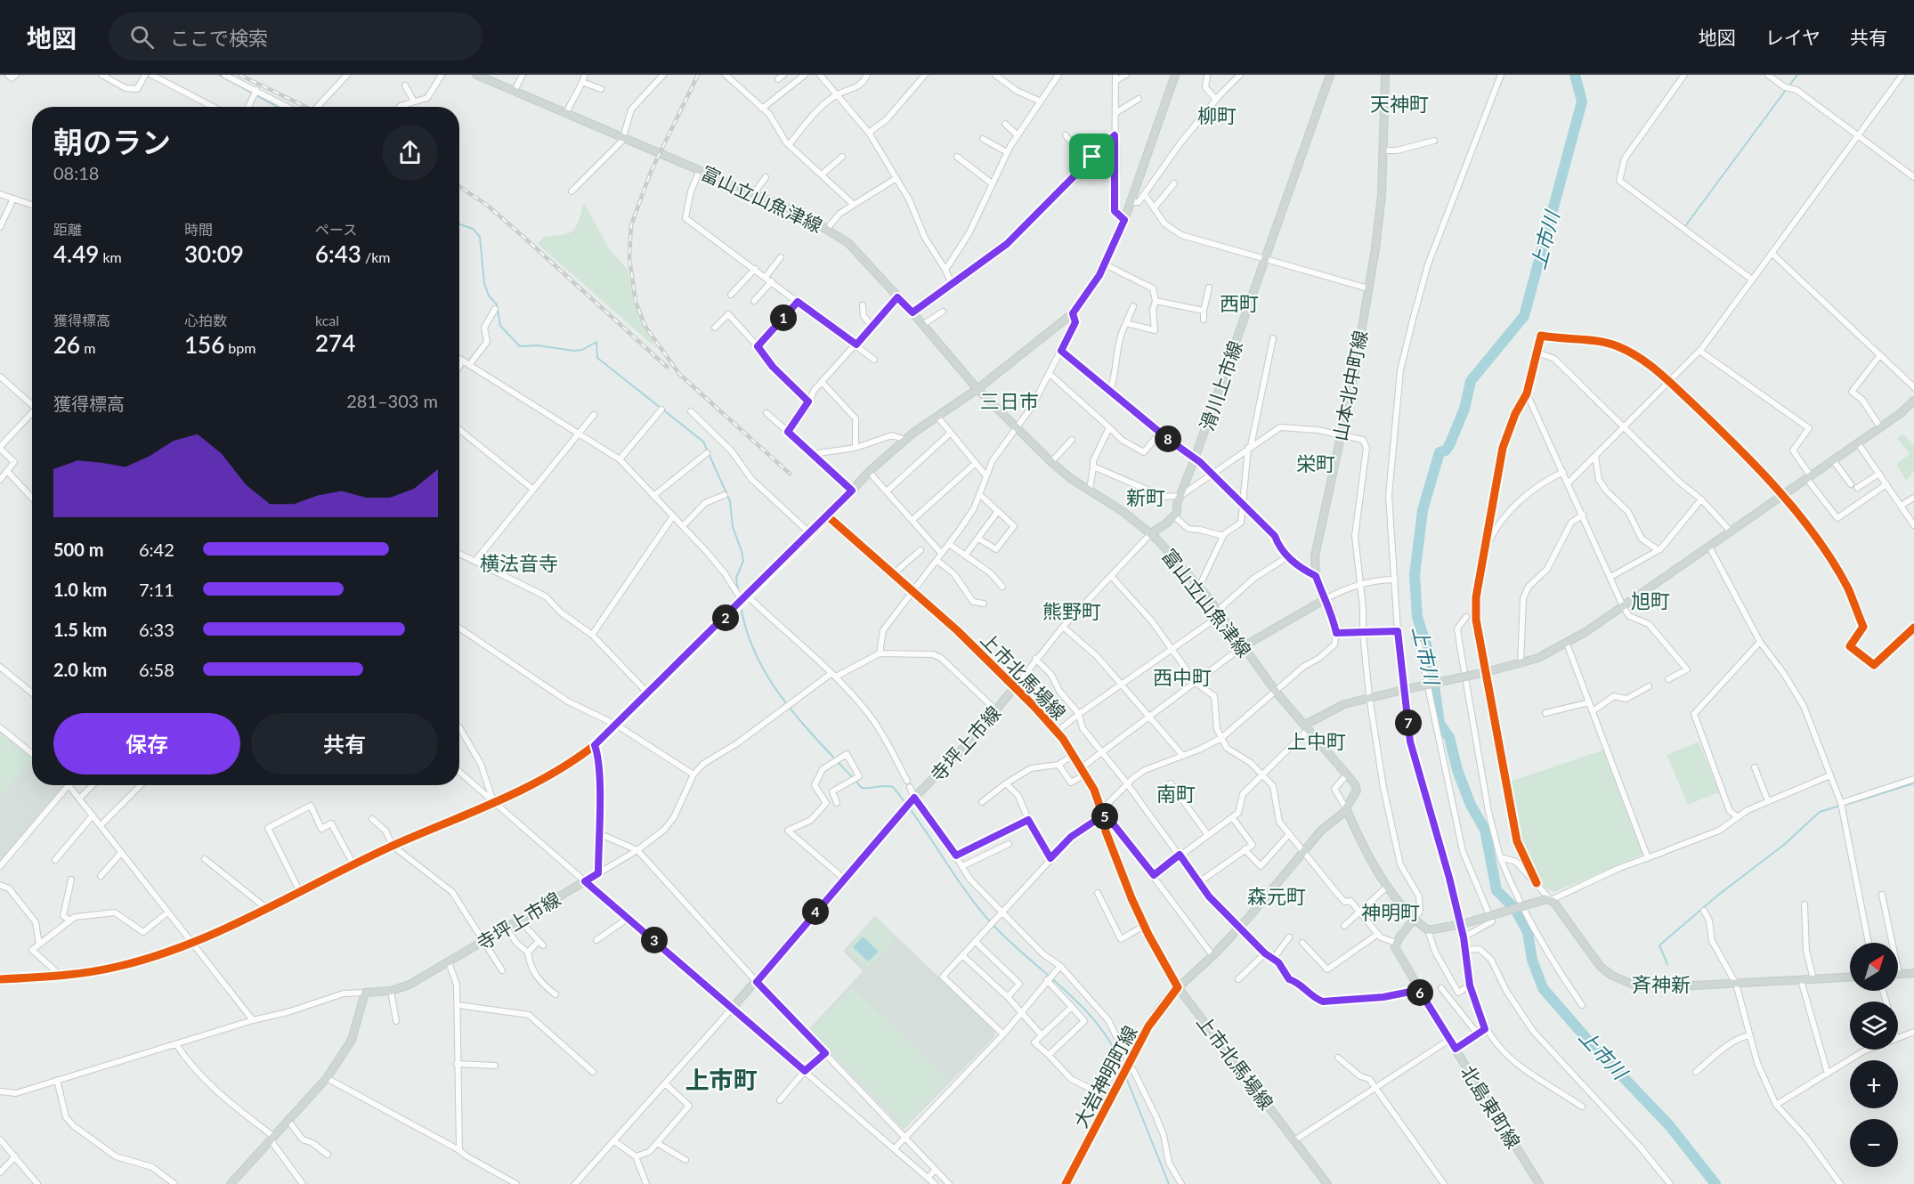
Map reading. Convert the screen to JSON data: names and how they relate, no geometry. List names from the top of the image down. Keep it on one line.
{"streets":{"main road":["富山立山魚津線","滑川上市線","山本北中町線","上市北馬場線","寺坪上市線","大岩神明町線","北島東町線"]},"crossings":[["上市北馬場線","寺坪上市線"],["上市北馬場線","大岩神明町線"]],"districts":["天神町","柳町","西町","三日市","栄町","新町","横法音寺","旭町","熊野町","西中町","上中町","南町","森元町","神明町","斉神新","上市町"],"water":["上市川"],"north":"top right","page":{"header":"地図","search":"ここで検索","nav":["地図","レイヤ","共有"],"heading":["朝のラン","08:18"],"stats":[["距離","4.49 km"],["時間","30:09"],["ペース","6:43 /km"],["獲得標高","26 m"],["心拍数","156 bpm"],["kcal","274"]],"pins":["1","8","2","7","5","4","3","6"],"chart":["獲得標高","281–303 m"],"list":[{"name":"500 m","note":"6:42"},{"name":"1.0 km","note":"7:11"},{"name":"1.5 km","note":"6:33"},{"name":"2.0 km","note":"6:58"}],"buttons":["保存","共有"],"map_buttons":["+","−"]}}
